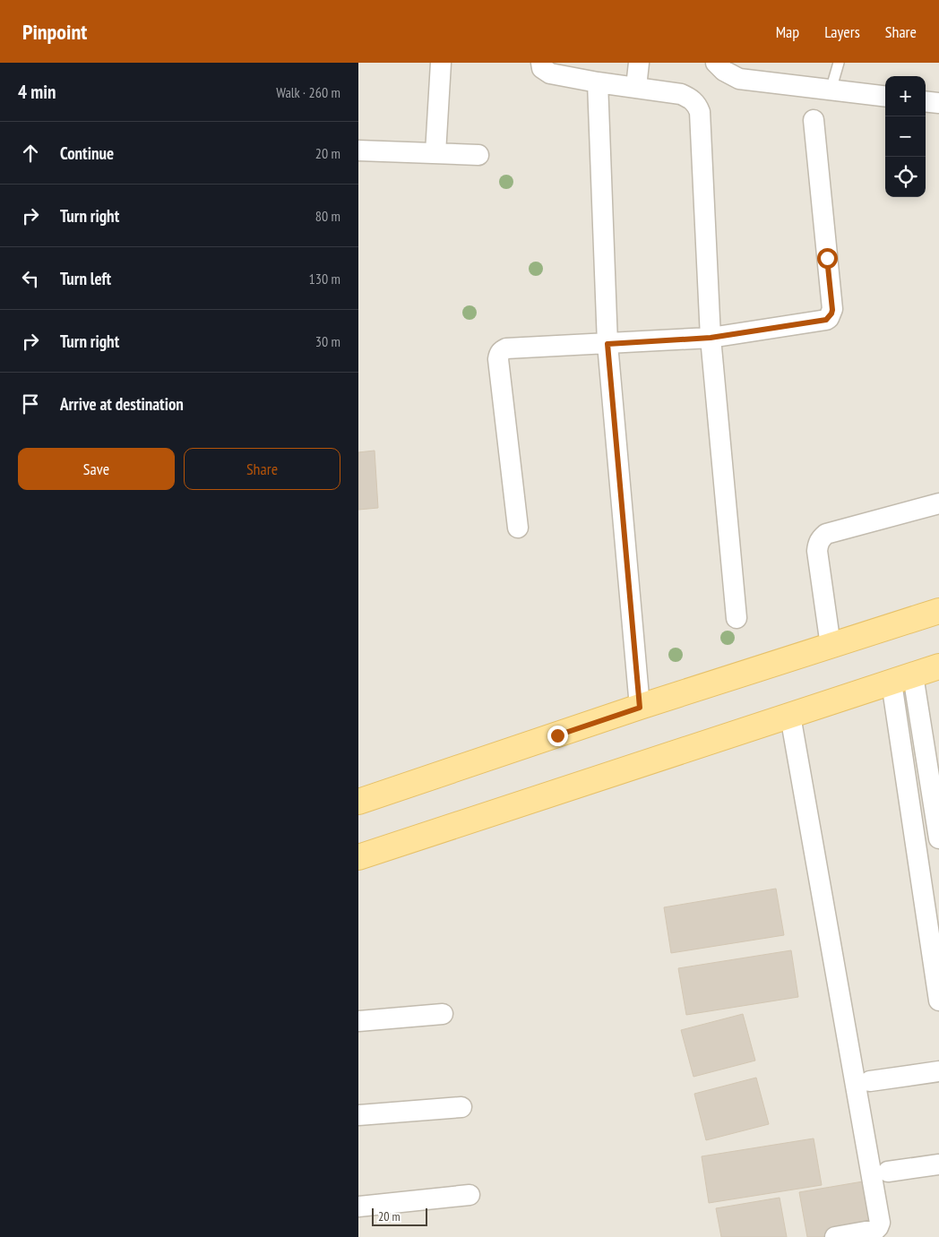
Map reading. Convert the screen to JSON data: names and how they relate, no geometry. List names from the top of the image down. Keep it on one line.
{"scale_bar":"20 m","page":{"header":"Pinpoint","nav":["Map","Layers","Share"],"heading":["4 min","Walk · 260 m"],"map_buttons":["+","−"],"list":[["Continue","20 m"],["Turn right","80 m"],["Turn left","130 m"],["Turn right","30 m"],"Arrive at destination"],"buttons":["Save","Share"],"scale":"20 m"}}
